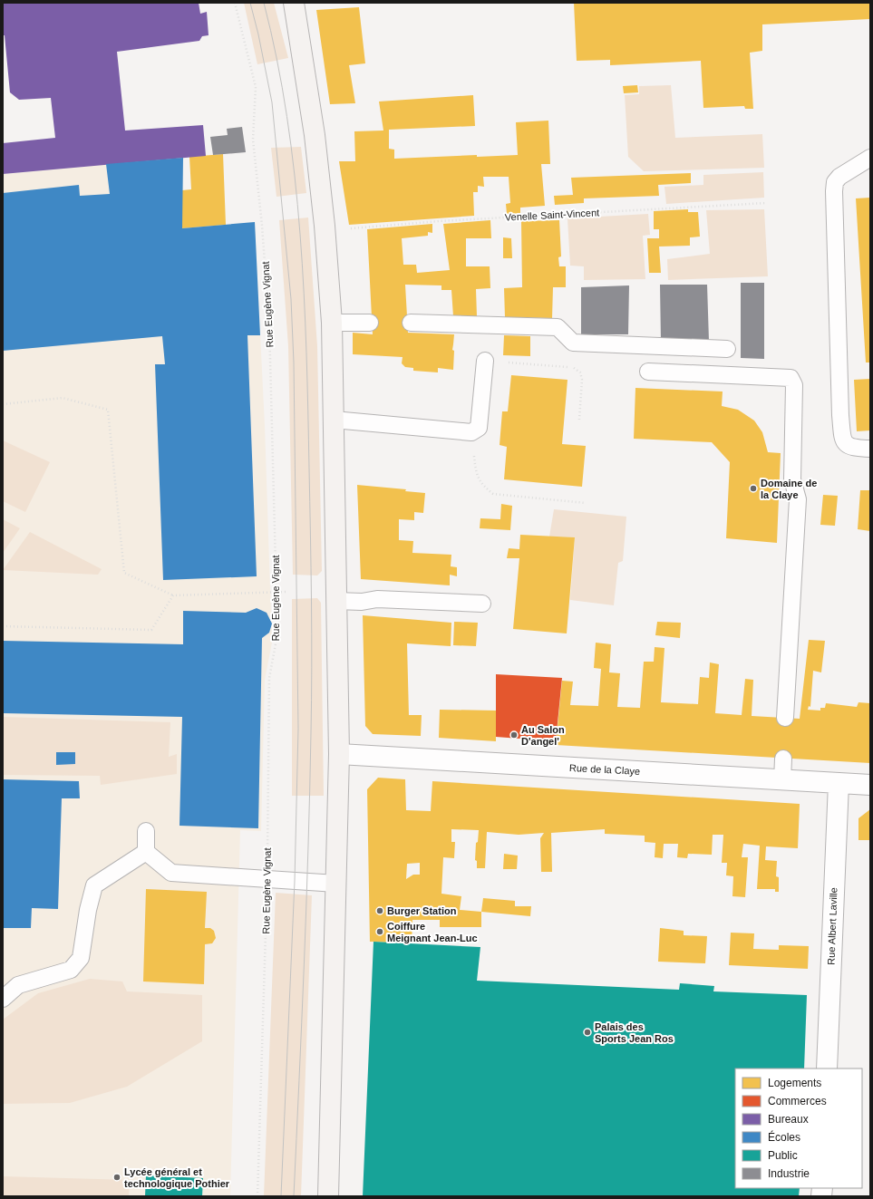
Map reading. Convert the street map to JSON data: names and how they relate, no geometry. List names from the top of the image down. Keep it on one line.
{"streets":{"street":["Rue de la Claye","Rue Albert Laville"],"path":["Venelle Saint-Vincent","Rue Eugène Vignat"]},"crossings":[["Rue de la Claye","Rue Albert Laville"]],"places":["Domaine de la Claye","Au Salon D'angel'","Burger Station","Coiffure Meignant Jean-Luc","Palais des Sports Jean Ros","Lycée général et technologique Pothier"],"legend":["Logements","Commerces","Bureaux","Écoles","Public","Industrie"]}
